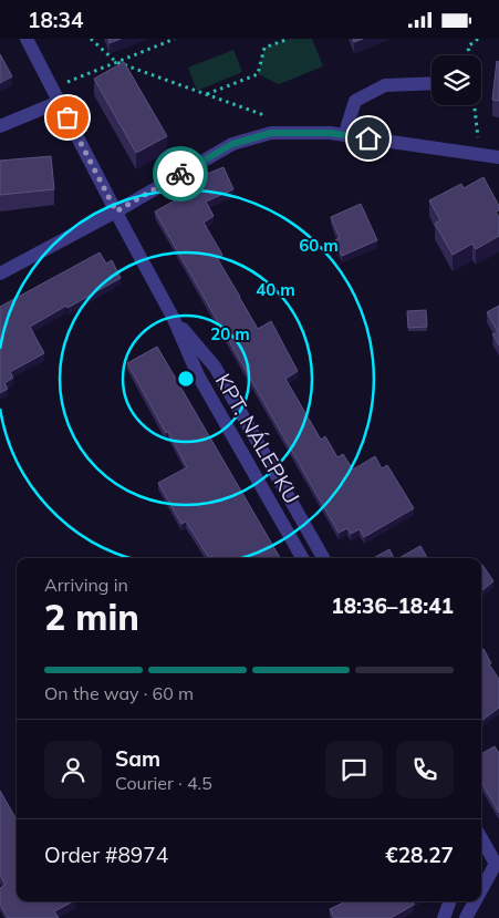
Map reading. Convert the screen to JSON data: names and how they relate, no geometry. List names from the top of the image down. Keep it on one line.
{"streets":{"street":["KPT. NÁLEPKU"]},"page":{"status":"18:34","heading":["2 min","Arriving in","18:36–18:41"],"panel":["Sam","Courier · 4.5","Order #8974","€28.27"],"bar":"On the way · 60 m"},"rings":["60 m","40 m","20 m"]}
